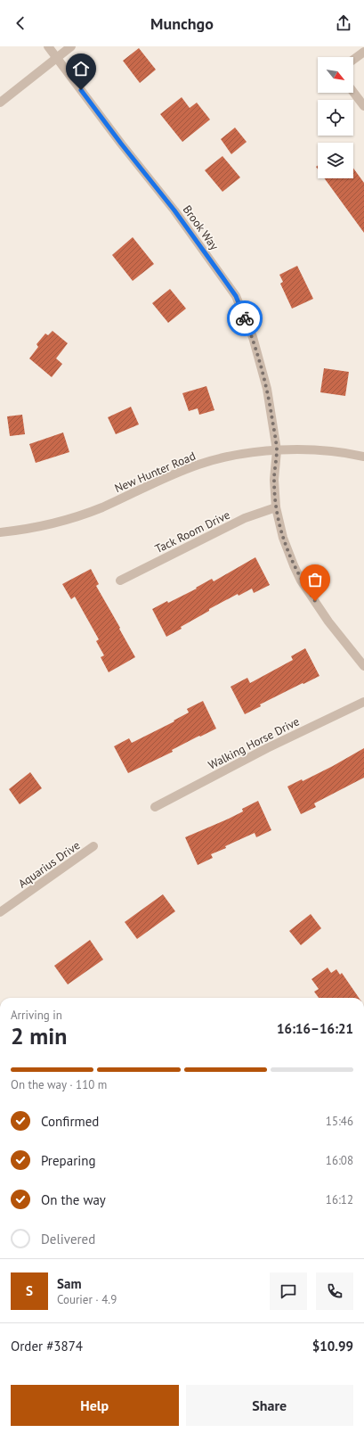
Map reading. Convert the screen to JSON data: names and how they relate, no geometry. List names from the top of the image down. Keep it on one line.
{"streets":{"street":["Brook Way","New Hunter Road","Tack Room Drive","Walking Horse Drive","Aquarius Drive"]},"crossings":[["Brook Way","New Hunter Road"]],"north":"bottom right","page":{"header":"Munchgo","heading":["2 min","Arriving in","16:16–16:21"],"panel":["Sam","Courier · 4.9","Order #3874","$10.99"],"bar":"On the way · 110 m","list":[["Confirmed","15:46"],["Preparing","16:08"],["On the way","16:12"],"Delivered"],"round":"S","buttons":["Help","Share"]}}
